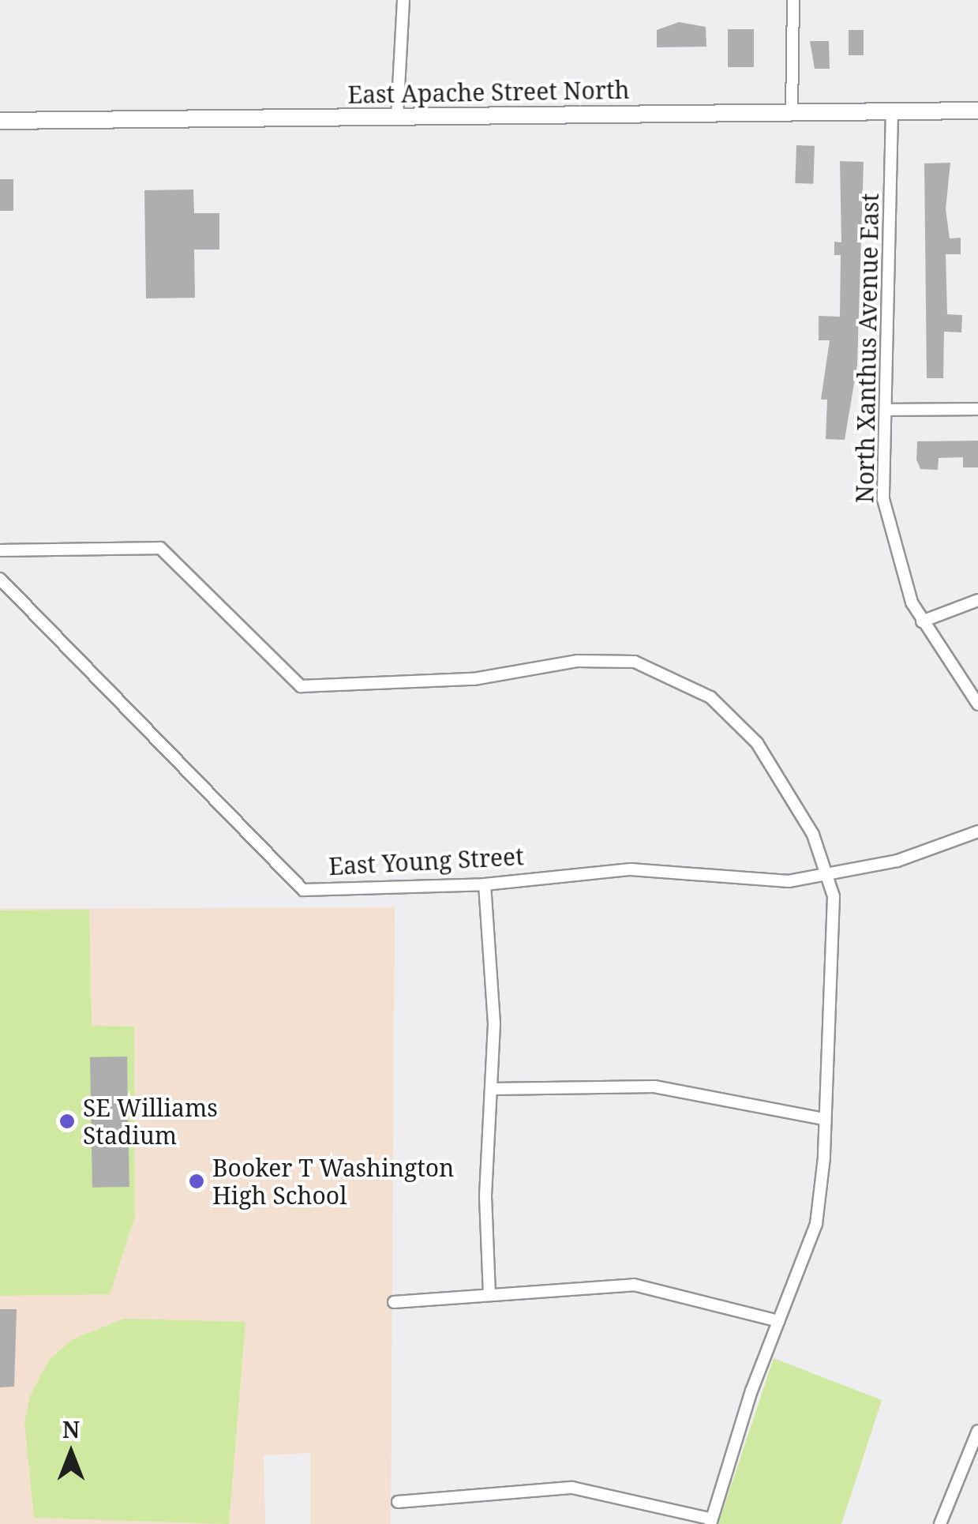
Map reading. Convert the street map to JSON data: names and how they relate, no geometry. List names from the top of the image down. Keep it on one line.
{"streets":{"main road":["East Apache Street North"],"street":["North Xanthus Avenue East","East Young Street"]},"crossings":[["East Apache Street North","North Xanthus Avenue East"]],"places":["SE Williams Stadium","Booker T Washington High School"],"north":"top"}
